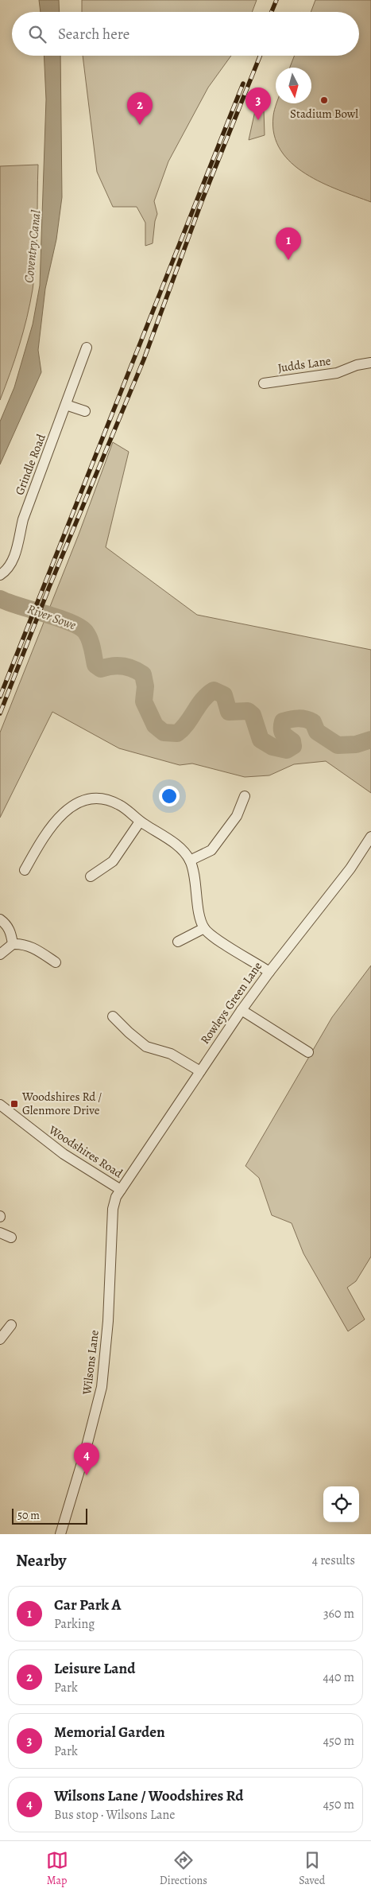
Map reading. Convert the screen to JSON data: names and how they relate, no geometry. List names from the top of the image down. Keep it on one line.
{"streets":{"street":["Judds Lane","Grindle Road","Rowleys Green Lane","Woodshires Road","Wilsons Lane"]},"crossings":[["Rowleys Green Lane","Woodshires Road"],["Rowleys Green Lane","Wilsons Lane"],["Woodshires Road","Wilsons Lane"]],"water":["Coventry Canal","River Sowe"],"places":{"other":["Stadium Bowl"],"transit":["Woodshires Rd / Glenmore Drive"]},"scale_bar":"50 m","north":"bottom","page":{"search":"Search here","pins":["3","2","1","4"],"scale":"50 m","heading":["Nearby","4 results"],"list":[{"mark":"1","name":"Car Park A","note":"Parking","value":"360 m"},{"mark":"2","name":"Leisure Land","note":"Park","value":"440 m"},{"mark":"3","name":"Memorial Garden","note":"Park","value":"450 m"},{"mark":"4","name":"Wilsons Lane / Woodshires Rd","note":"Bus stop · Wilsons Lane","value":"450 m"}],"nav":["Map","Directions","Saved"]}}
